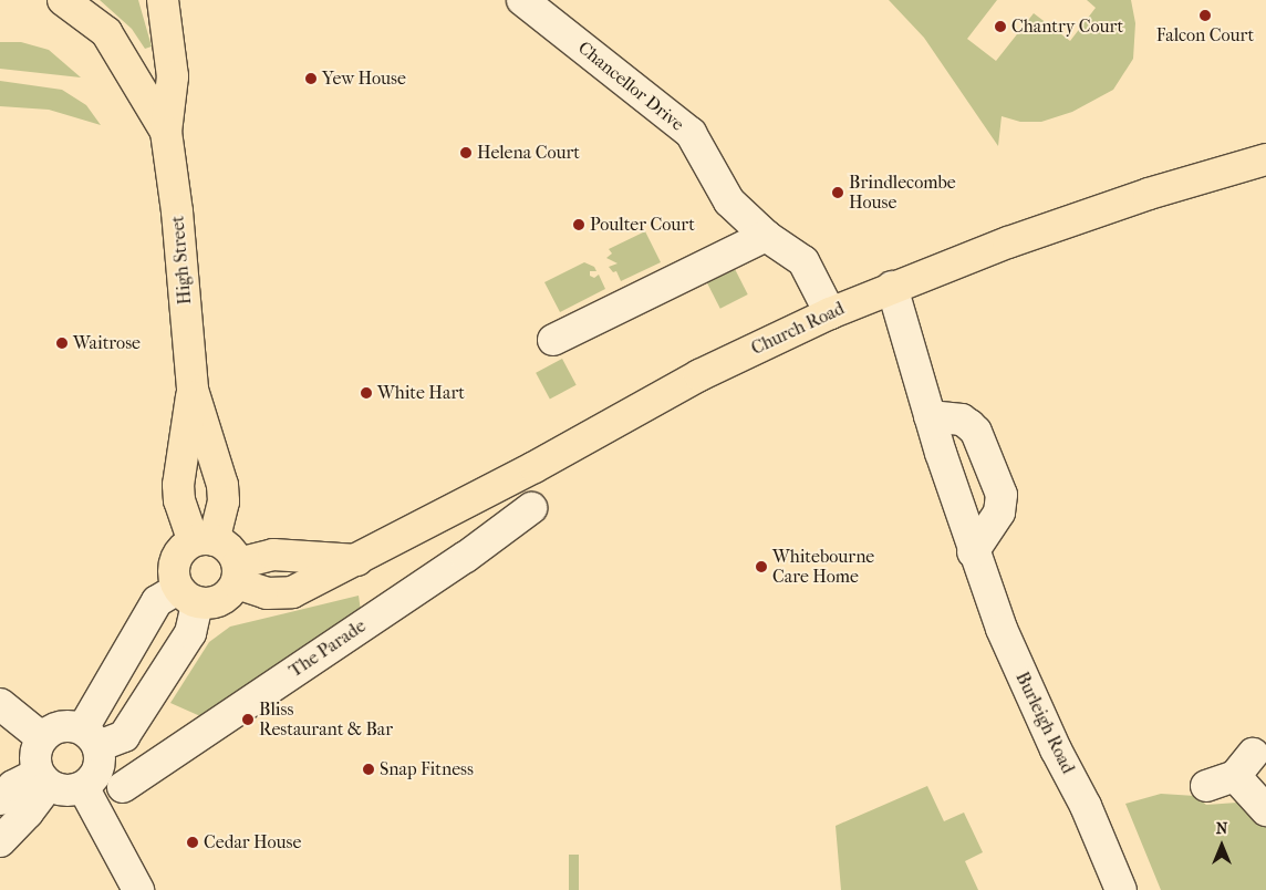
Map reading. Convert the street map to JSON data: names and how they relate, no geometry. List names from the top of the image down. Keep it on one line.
{"streets":{"main road":["High Street","Church Road"],"street":["Chancellor Drive","The Parade","Burleigh Road"]},"crossings":[["Chancellor Drive","Church Road"],["High Street","Church Road"],["Church Road","Burleigh Road"]],"places":["Falcon Court","Chantry Court","Yew House","Helena Court","Brindlecombe House","Poulter Court","Waitrose","White Hart","Whitebourne Care Home","Bliss Restaurant & Bar","Snap Fitness","Cedar House"],"north":"top"}
